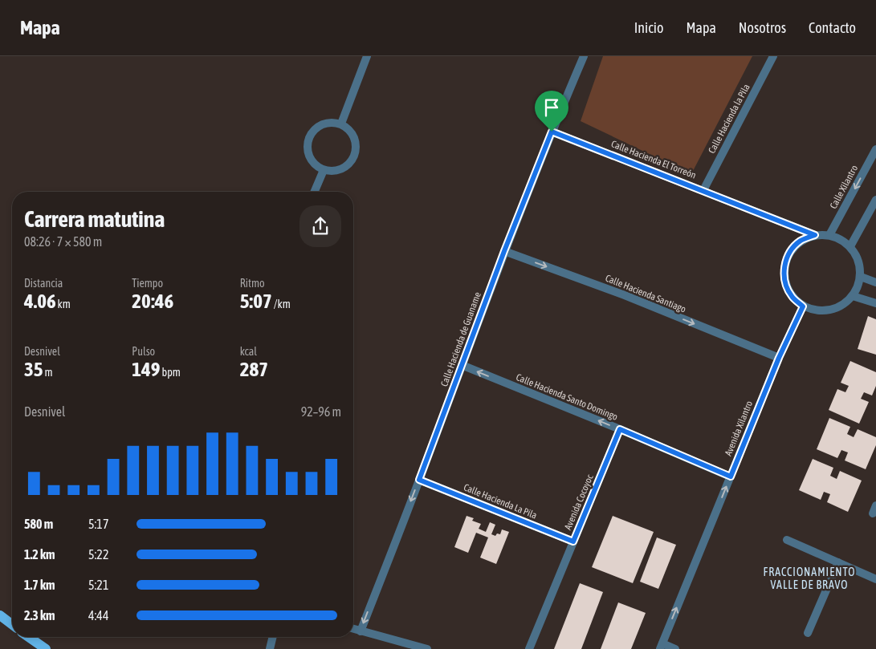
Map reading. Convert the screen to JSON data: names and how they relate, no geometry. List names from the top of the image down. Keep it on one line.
{"streets":{"street":["Calle Hacienda la Pila","Calle Hacienda El Torreón","Calle Xilantro","Calle Hacienda Santiago","Calle Hacienda de Guaname","Calle Hacienda Santo Domingo","Avenida Xilantro","Calle Hacienda La Pila","Avenida Cocoyoc"]},"crossings":[["Calle Hacienda la Pila","Calle Hacienda El Torreón"],["Calle Hacienda El Torreón","Calle Xilantro"],["Calle Hacienda El Torreón","Calle Hacienda de Guaname"],["Calle Hacienda El Torreón","Avenida Xilantro"],["Calle Xilantro","Avenida Xilantro"],["Calle Hacienda Santiago","Calle Hacienda de Guaname"],["Calle Hacienda Santiago","Avenida Xilantro"],["Calle Hacienda de Guaname","Calle Hacienda Santo Domingo"],["Calle Hacienda de Guaname","Calle Hacienda La Pila"],["Calle Hacienda Santo Domingo","Avenida Xilantro"],["Calle Hacienda Santo Domingo","Avenida Cocoyoc"],["Calle Hacienda La Pila","Avenida Cocoyoc"]],"one_way":["Calle Hacienda Santiago","Calle Hacienda Santo Domingo","Avenida Xilantro"],"districts":["FRACCIONAMIENTO VALLE DE BRAVO"],"page":{"header":"Mapa","nav":["Inicio","Mapa","Nosotros","Contacto"],"heading":["Carrera matutina","08:26 · 7 × 580 m"],"stats":[["Distancia","4.06 km"],["Tiempo","20:46"],["Ritmo","5:07 /km"],["Desnivel","35 m"],["Pulso","149 bpm"],["kcal","287"]],"chart":["Desnivel","92–96 m"],"list":[{"name":"580 m","note":"5:17"},{"name":"1.2 km","note":"5:22"},{"name":"1.7 km","note":"5:21"},{"name":"2.3 km","note":"4:44"}]}}
